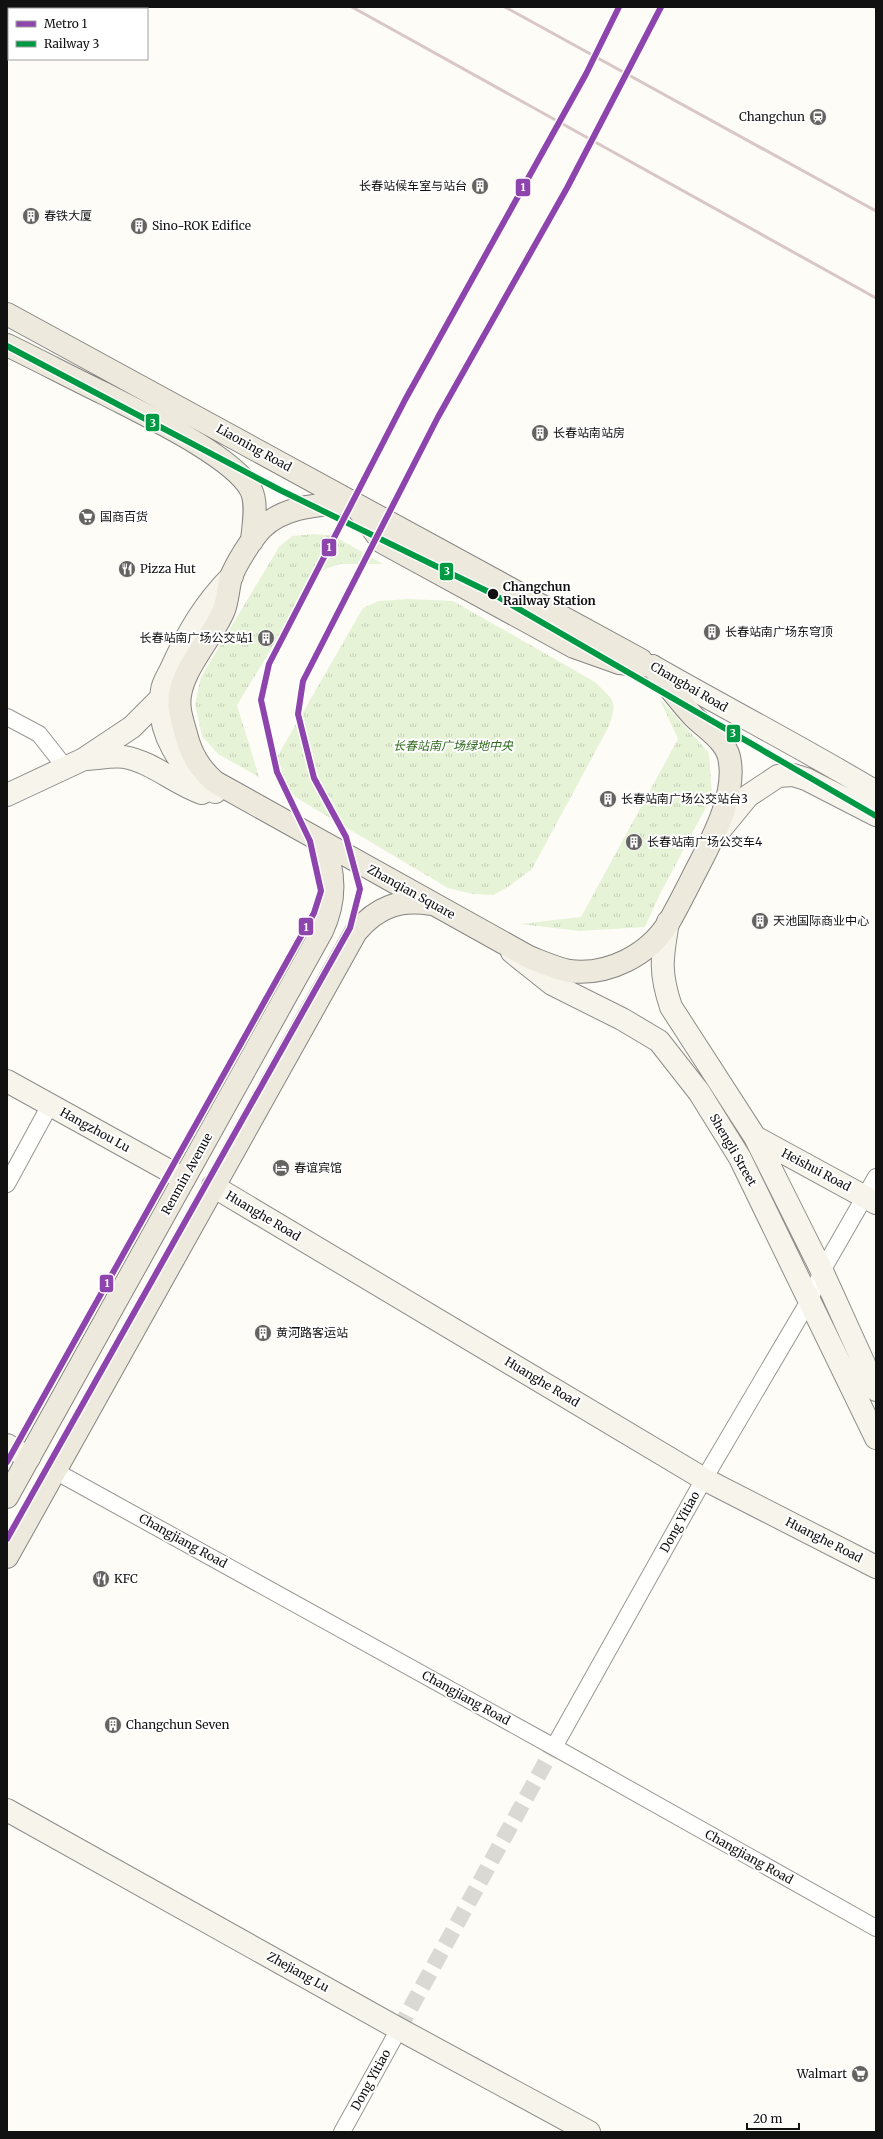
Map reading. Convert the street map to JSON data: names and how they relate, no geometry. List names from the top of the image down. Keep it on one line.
{"streets":{"main road":["Liaoning Road","Changbai Road","Zhanqian Square","Hangzhou Lu","Shengli Street","Heishui Road","Renmin Avenue","Huanghe Road","Zhejiang Lu"],"street":["Dong Yitiao","Changjiang Road"]},"crossings":[["Liaoning Road","Changbai Road"],["Liaoning Road","Zhanqian Square"],["Changbai Road","Zhanqian Square"],["Zhanqian Square","Shengli Street"],["Zhanqian Square","Renmin Avenue"],["Hangzhou Lu","Renmin Avenue"],["Shengli Street","Heishui Road"],["Shengli Street","Dong Yitiao"],["Heishui Road","Dong Yitiao"],["Huanghe Road","Dong Yitiao"],["Dong Yitiao","Changjiang Road"],["Dong Yitiao","Zhejiang Lu"]],"parks":["长春站南广场绿地中央"],"places":{"station":["Changchun"],"building":["长春站候车室与站台","春铁大厦","Sino-ROK Edifice","长春站南站房","长春站南广场东穹顶","长春站南广场公交站1","长春站南广场公交站台3","长春站南广场公交车4","天池国际商业中心","黄河路客运站","Changchun Seven"],"supermarket":["国商百货","Walmart"],"restaurant":["Pizza Hut","KFC"],"other":["Changchun Railway Station"],"hotel":["春谊宾馆"]},"lines":["metro line 1","rail line 3"],"legend":["Metro 1","Railway 3"],"scale_bar":"20 m"}
